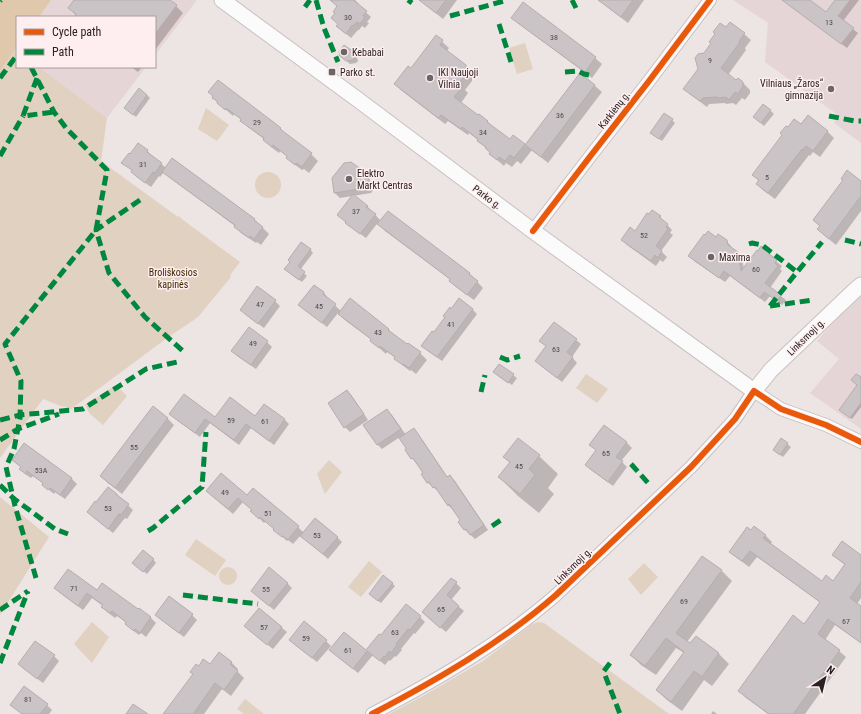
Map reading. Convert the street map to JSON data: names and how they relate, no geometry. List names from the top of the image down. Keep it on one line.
{"streets":{"main road":["Parko g.","Linksmoji g."],"street":["Karklėnų g."]},"crossings":[["Karklėnų g.","Parko g."],["Parko g.","Linksmoji g."]],"parks":["Broliškosios kapinės"],"places":{"other":["Kebabai","IKI Naujoji Vilnia","Vilniaus „Žaros“ gimnazija","Elektro Markt Centras","Maxima"],"transit":["Parko st."]},"house_numbers":["30","13","38","9","36","29","34","31","5","37","52","60","47","45","41","43","49","63","59","61","55","65","45","53A","49","53","51","53","71","55","69","65","67","57","63","59","61","81"],"legend":["Cycle path","Path"],"north":"top right"}
